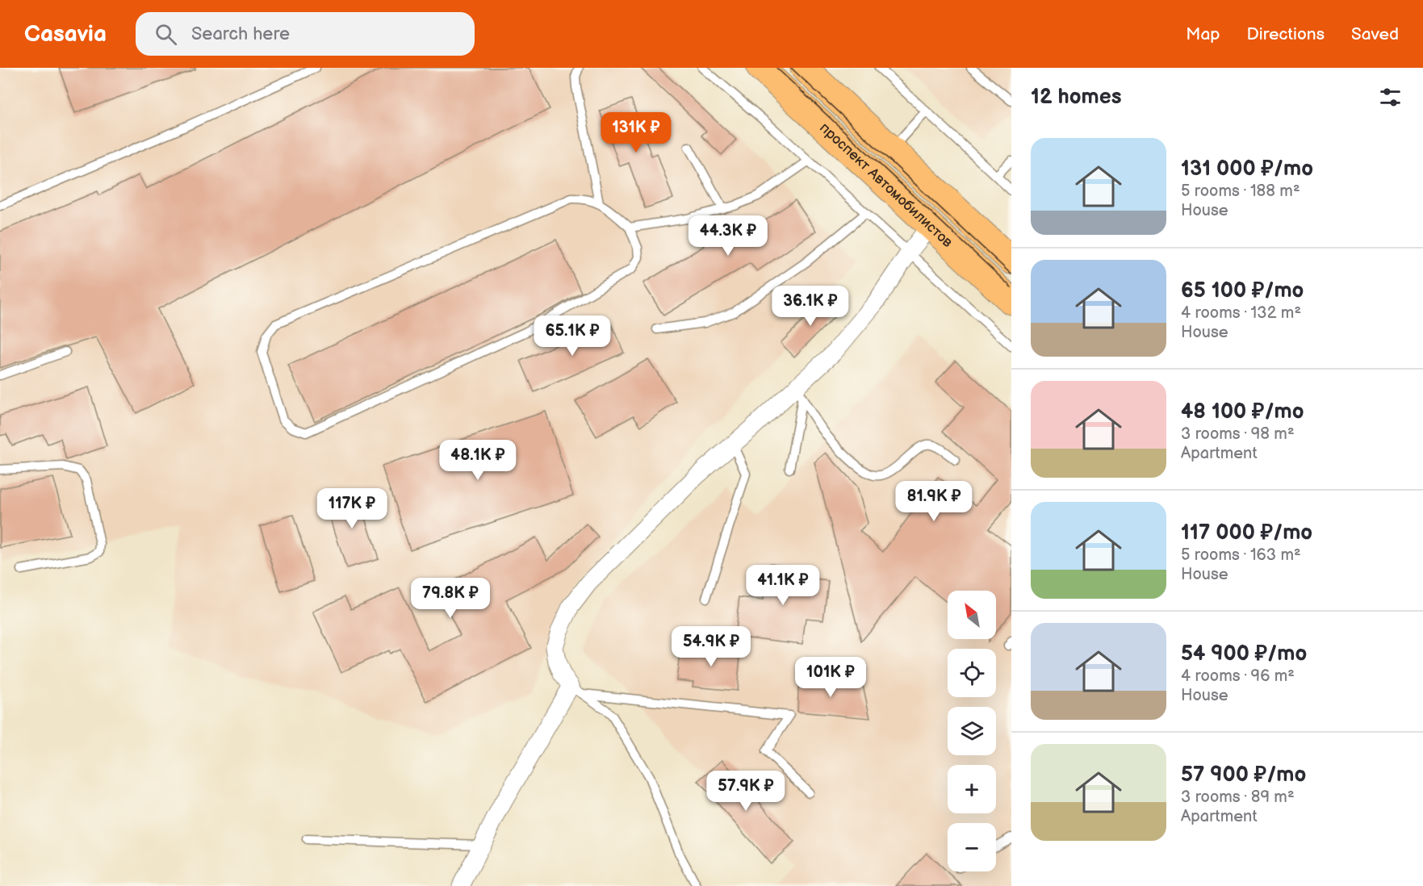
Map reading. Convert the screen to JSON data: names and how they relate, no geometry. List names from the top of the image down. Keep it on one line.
{"streets":{"main road":["проспект Автомобилистов"]},"north":"top left","page":{"header":"Casavia","search":"Search here","nav":["Map","Directions","Saved"],"heading":"12 homes","price":["131K ₽","44.3K ₽","36.1K ₽","65.1K ₽","48.1K ₽","81.9K ₽","117K ₽","41.1K ₽","79.8K ₽","54.9K ₽","101K ₽","57.9K ₽"],"list":[{"name":"131 000 ₽/mo","note":"5 rooms · 188 m² · House"},{"name":"65 100 ₽/mo","note":"4 rooms · 132 m² · House"},{"name":"48 100 ₽/mo","note":"3 rooms · 98 m² · Apartment"},{"name":"117 000 ₽/mo","note":"5 rooms · 163 m² · House"},{"name":"54 900 ₽/mo","note":"4 rooms · 96 m² · House"},{"name":"57 900 ₽/mo","note":"3 rooms · 89 m² · Apartment"}],"map_buttons":["+","−"]}}
